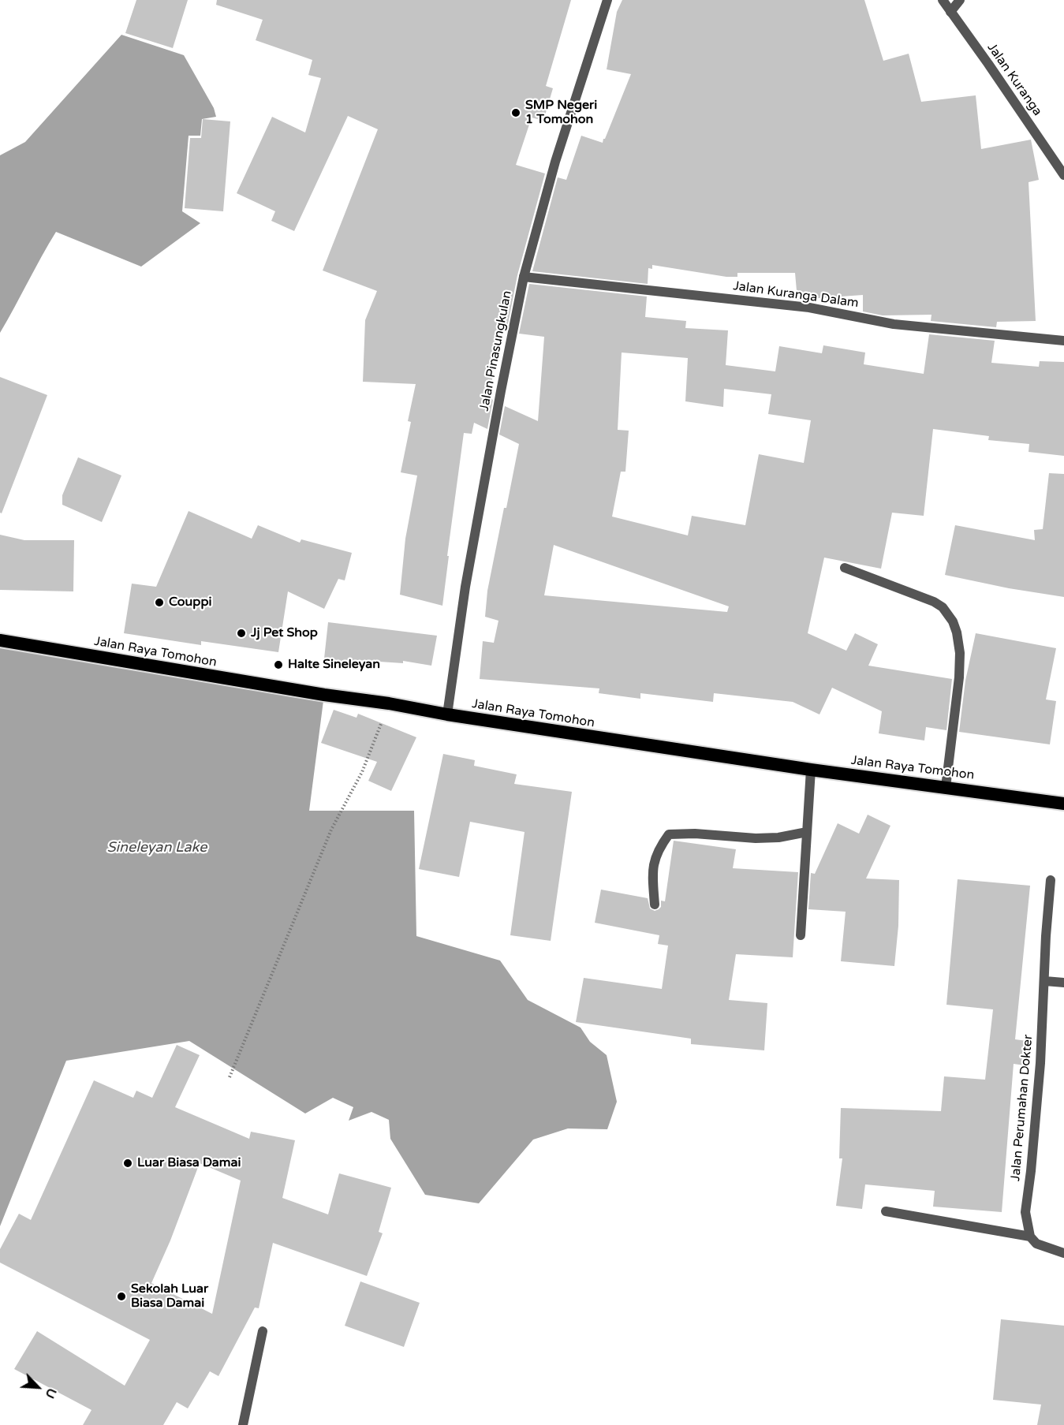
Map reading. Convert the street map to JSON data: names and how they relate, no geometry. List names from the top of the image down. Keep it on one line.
{"streets":{"highway":["Jalan Raya Tomohon"],"street":["Jalan Kuranga","Jalan Kuranga Dalam","Jalan Pinasungkulan","Jalan Perumahan Dokter"]},"crossings":[["Jalan Kuranga Dalam","Jalan Pinasungkulan"],["Jalan Pinasungkulan","Jalan Raya Tomohon"]],"water":["Sineleyan Lake"],"places":["SMP Negeri 1 Tomohon","Couppi","Jj Pet Shop","Halte Sineleyan","Luar Biasa Damai","Sekolah Luar Biasa Damai"],"north":"bottom right"}
